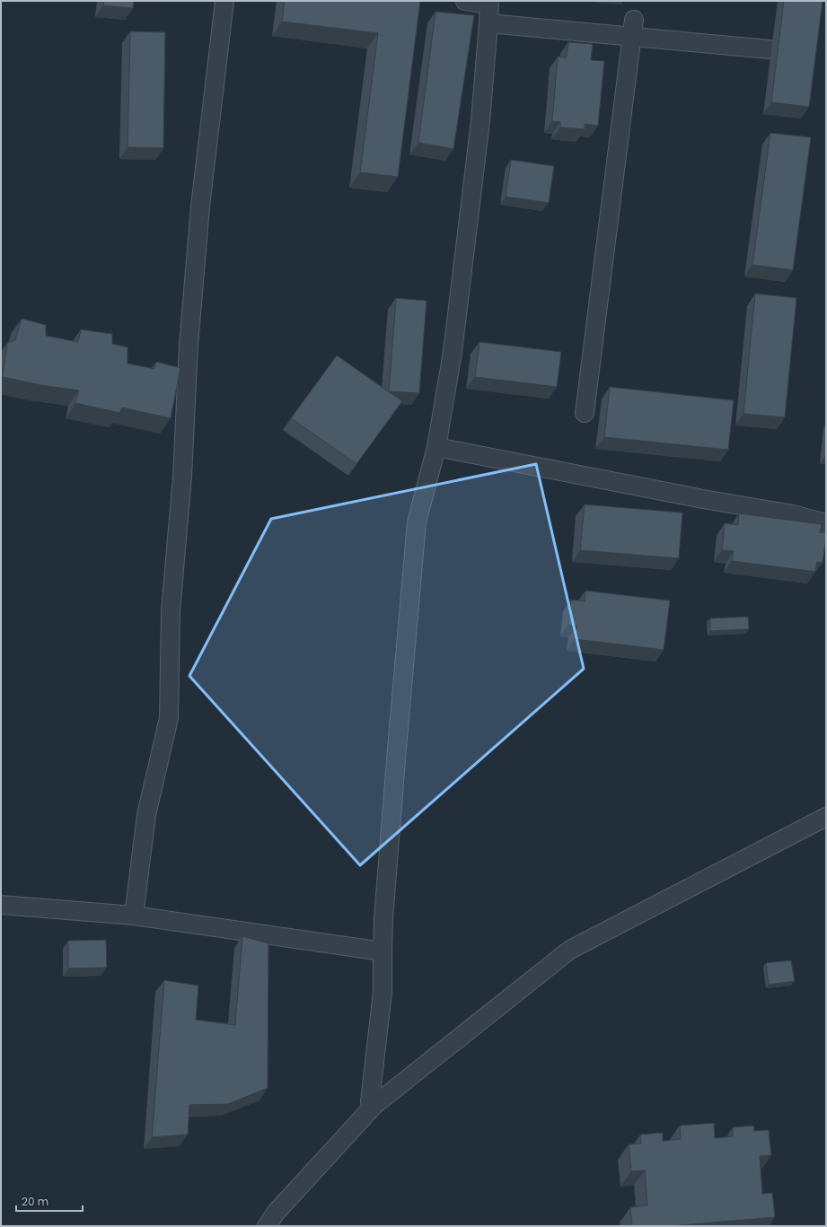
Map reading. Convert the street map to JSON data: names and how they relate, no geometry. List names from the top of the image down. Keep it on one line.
{"scale_bar":"20 m"}
